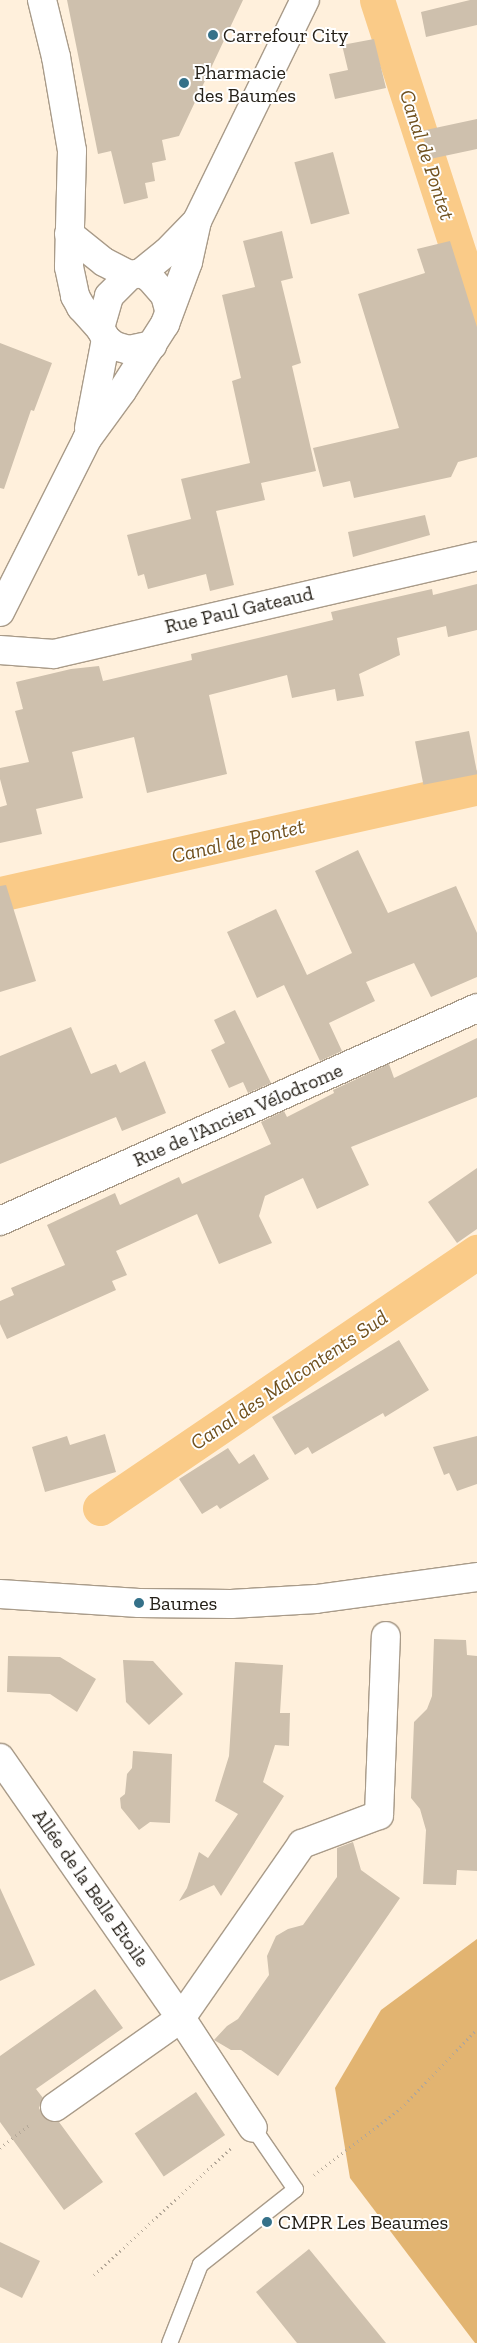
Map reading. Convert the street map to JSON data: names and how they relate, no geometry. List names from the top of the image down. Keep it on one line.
{"streets":{"street":["Rue Paul Gateaud","Rue de l'Ancien Vélodrome","Allée de la Belle Etoile"]},"water":["Canal de Pontet","Canal des Malcontents Sud"],"places":["Carrefour City","Pharmacie des Baumes","Baumes","CMPR Les Beaumes"]}
